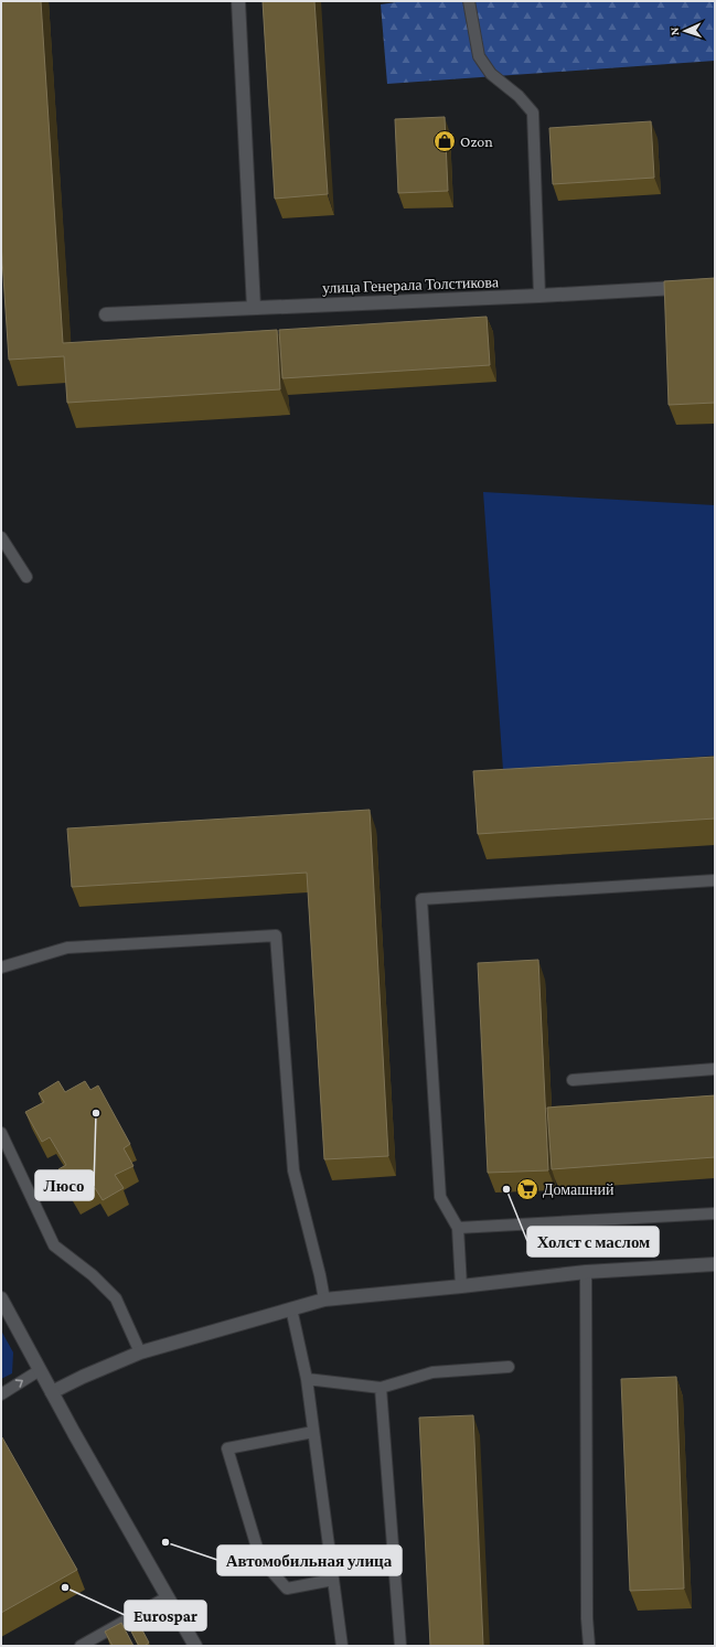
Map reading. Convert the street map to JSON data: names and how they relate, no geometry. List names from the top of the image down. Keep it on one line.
{"streets":{"street":["улица Генерала Толстикова"]},"places":{"shop":["Ozon"],"other":["Люсо","Холст с маслом","Автомобильная улица","Eurospar"],"supermarket":["Домашний"]},"north":"left"}
